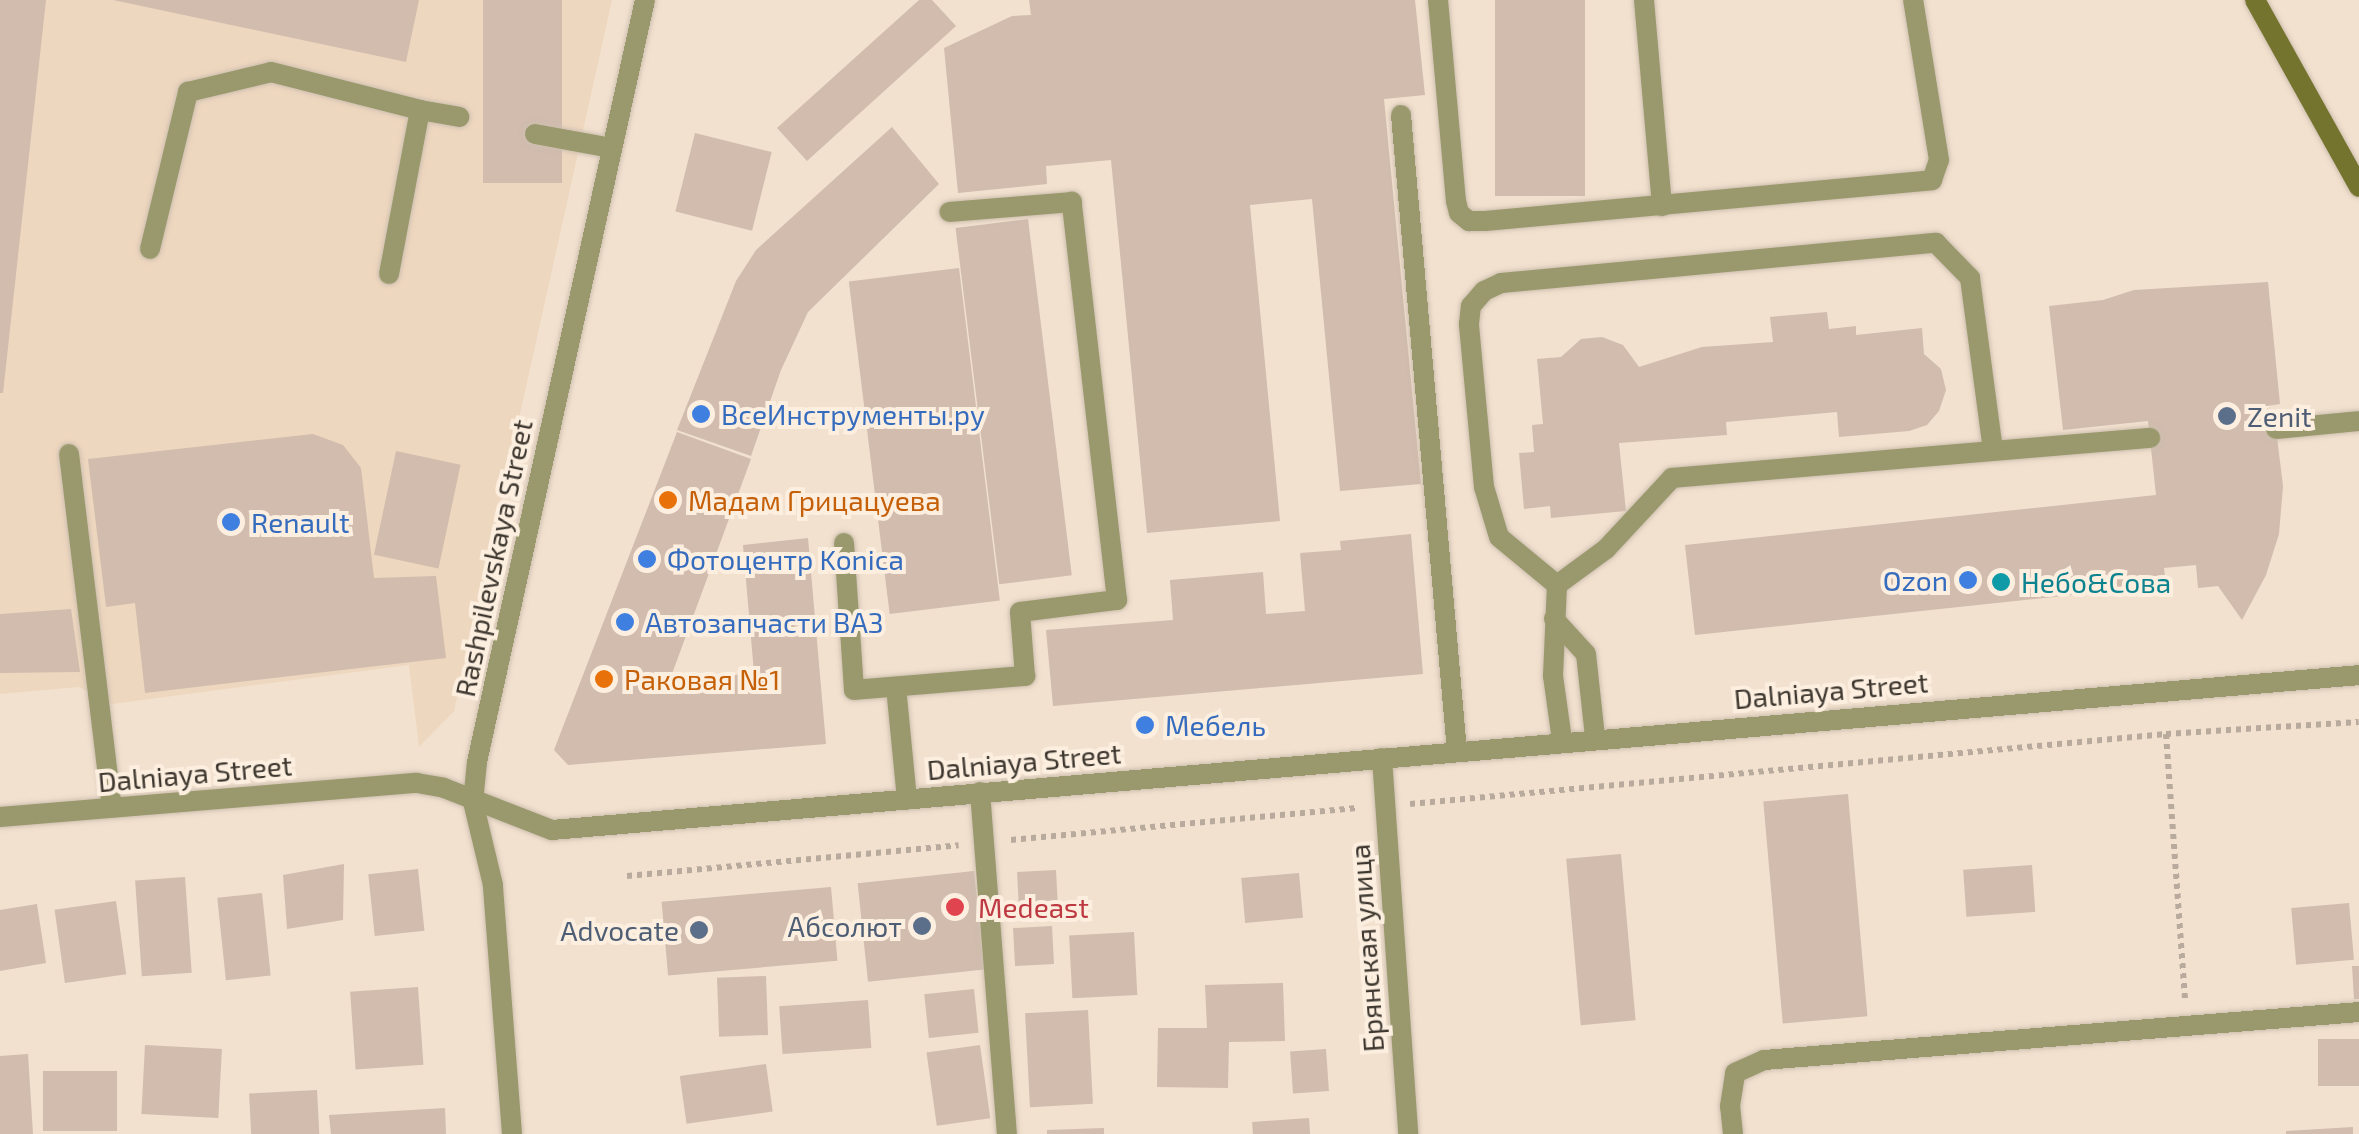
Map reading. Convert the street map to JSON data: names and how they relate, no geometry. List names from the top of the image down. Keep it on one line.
{"streets":{"street":["Rashpilevskaya Street","Dalniaya Street","Брянская улица"]},"crossings":[["Rashpilevskaya Street","Dalniaya Street"],["Dalniaya Street","Брянская улица"]],"places":["ВсеИнструменты.ру","Zenit","Мадам Грицацуева","Renault","Фотоцентр Konica","Ozon","Небо&Сова","Автозапчасти ВАЗ","Раковая №1","Мебель","Medeast","Абсолют","Advocate"]}
